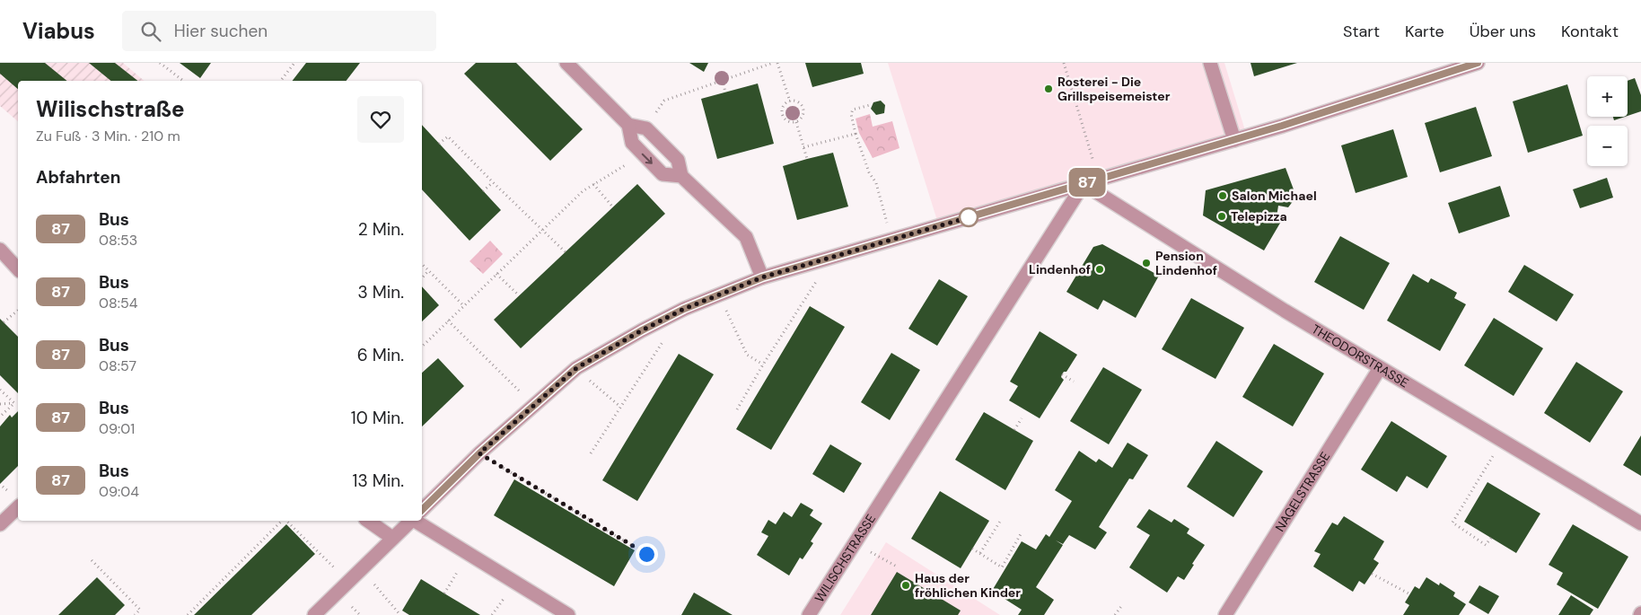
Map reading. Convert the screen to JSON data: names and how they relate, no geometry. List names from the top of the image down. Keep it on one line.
{"streets":{"street":["THEODORSTRASSE","NAGELSTRASSE","WILISCHSTRASSE"]},"crossings":[["THEODORSTRASSE","NAGELSTRASSE"],["THEODORSTRASSE","WILISCHSTRASSE"]],"places":["Rosterei - Die Grillspeisemeister","Salon Michael","Telepizza","Pension Lindenhof","Lindenhof","Haus der fröhlichen Kinder"],"lines":["bus line 87"],"page":{"header":"Viabus","search":"Hier suchen","nav":["Start","Karte","Über uns","Kontakt"],"on_map":"87","map_buttons":["+","−"],"heading":[["Wilischstraße","Zu Fuß · 3 Min. · 210 m"],"Abfahrten"],"list":[{"mark":"87","name":"Bus","note":"08:53","value":"2 Min."},{"mark":"87","name":"Bus","note":"08:54","value":"3 Min."},{"mark":"87","name":"Bus","note":"08:57","value":"6 Min."},{"mark":"87","name":"Bus","note":"09:01","value":"10 Min."},{"mark":"87","name":"Bus","note":"09:04","value":"13 Min."}]}}
